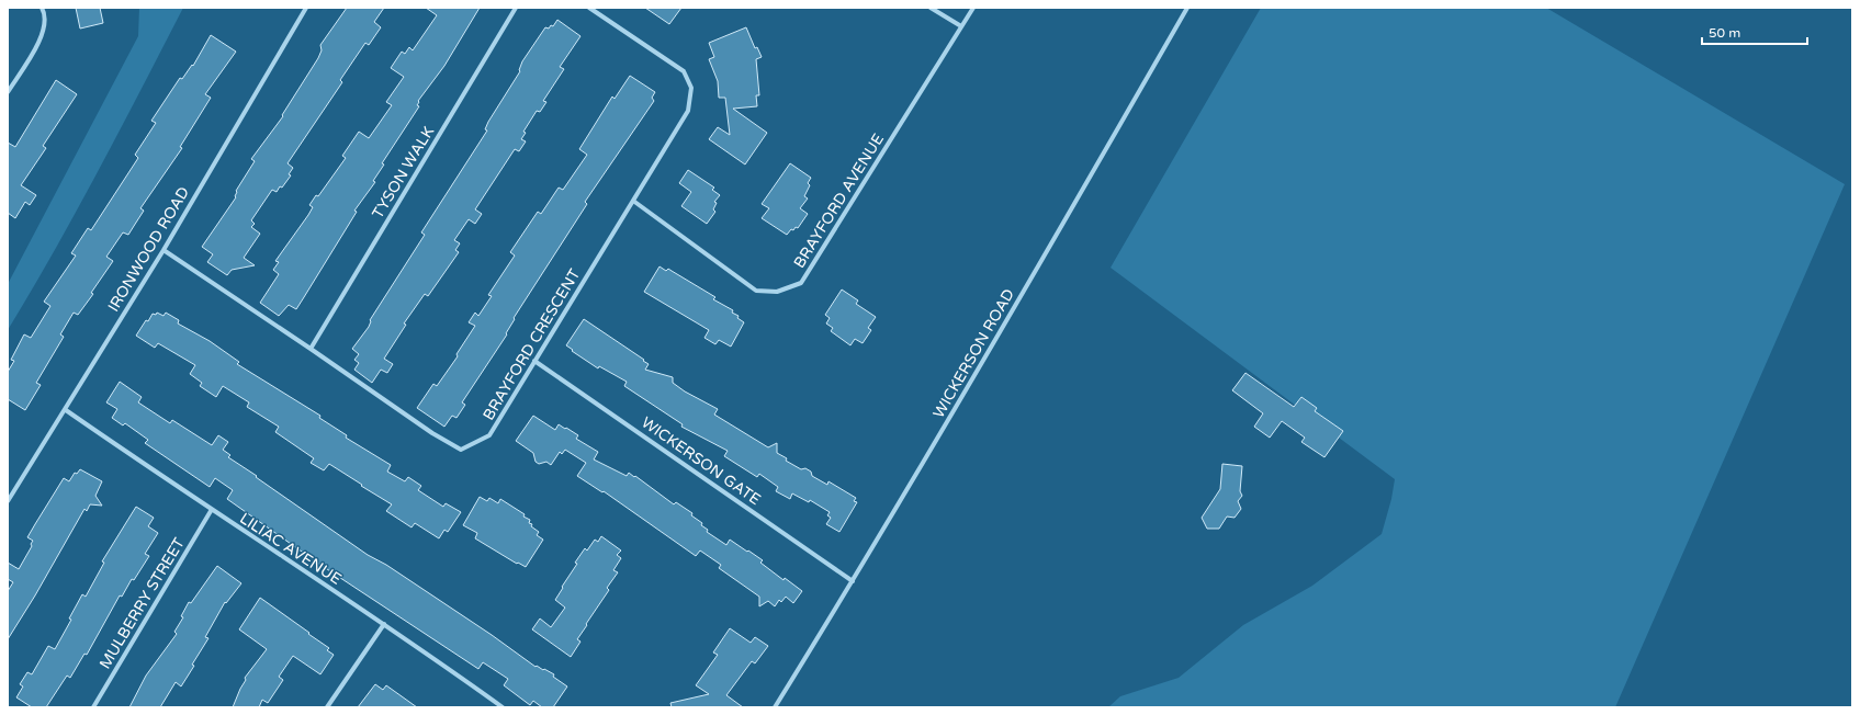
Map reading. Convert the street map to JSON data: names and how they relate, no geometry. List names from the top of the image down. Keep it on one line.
{"streets":{"street":["TYSON WALK","BRAYFORD AVENUE","IRONWOOD ROAD","BRAYFORD CRESCENT","WICKERSON ROAD","WICKERSON GATE","LILIAC AVENUE","MULBERRY STREET"]},"crossings":[["TYSON WALK","BRAYFORD CRESCENT"],["BRAYFORD AVENUE","BRAYFORD CRESCENT"],["IRONWOOD ROAD","BRAYFORD CRESCENT"],["IRONWOOD ROAD","LILIAC AVENUE"],["BRAYFORD CRESCENT","WICKERSON GATE"],["WICKERSON ROAD","WICKERSON GATE"],["LILIAC AVENUE","MULBERRY STREET"]],"scale_bar":"50 m"}
